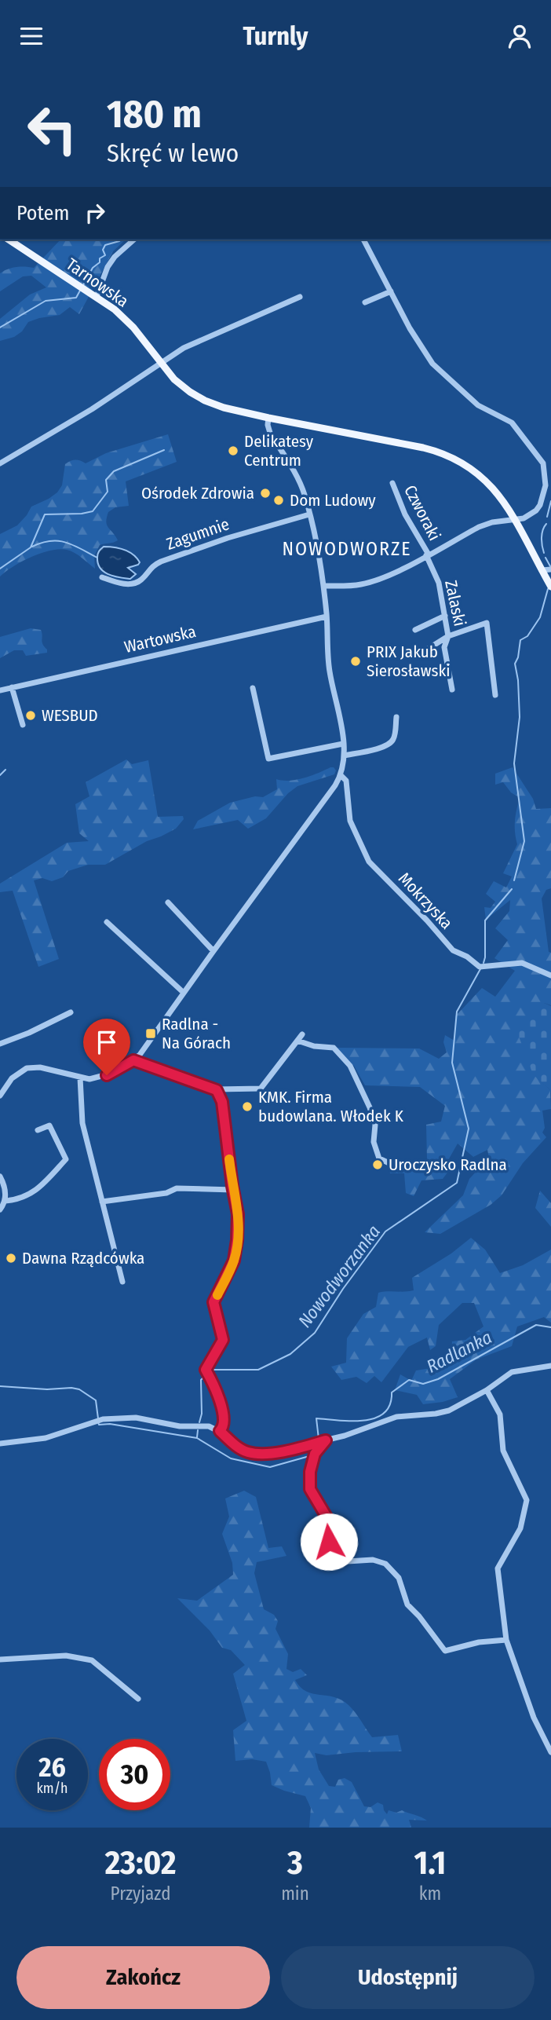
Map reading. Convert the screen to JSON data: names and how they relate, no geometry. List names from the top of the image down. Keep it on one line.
{"streets":{"main road":["Tarnowska"],"street":["Czworaki","Zagumnie","Zalaski","Wartowska","Mokrzyska"]},"crossings":[["Czworaki","Zalaski"]],"districts":["NOWODWORZE"],"water":["Nowodworzanka","Radlanka"],"places":{"other":["Delikatesy Centrum","Ośrodek Zdrowia","Dom Ludowy","PRIX Jakub Sierosławski","WESBUD","KMK. Firma budowlana. Włodek K","Uroczysko Radlna","Dawna Rządcówka"],"transit":["Radlna - Na Górach"]},"page":{"header":"Turnly","turn":["180 m","Skręć w lewo"],"then":"Potem","speed":"26 km/h","limit":"30","eta":["23:02","Przyjazd","3","min","1.1","km"],"buttons":["Zakończ","Udostępnij"]}}
